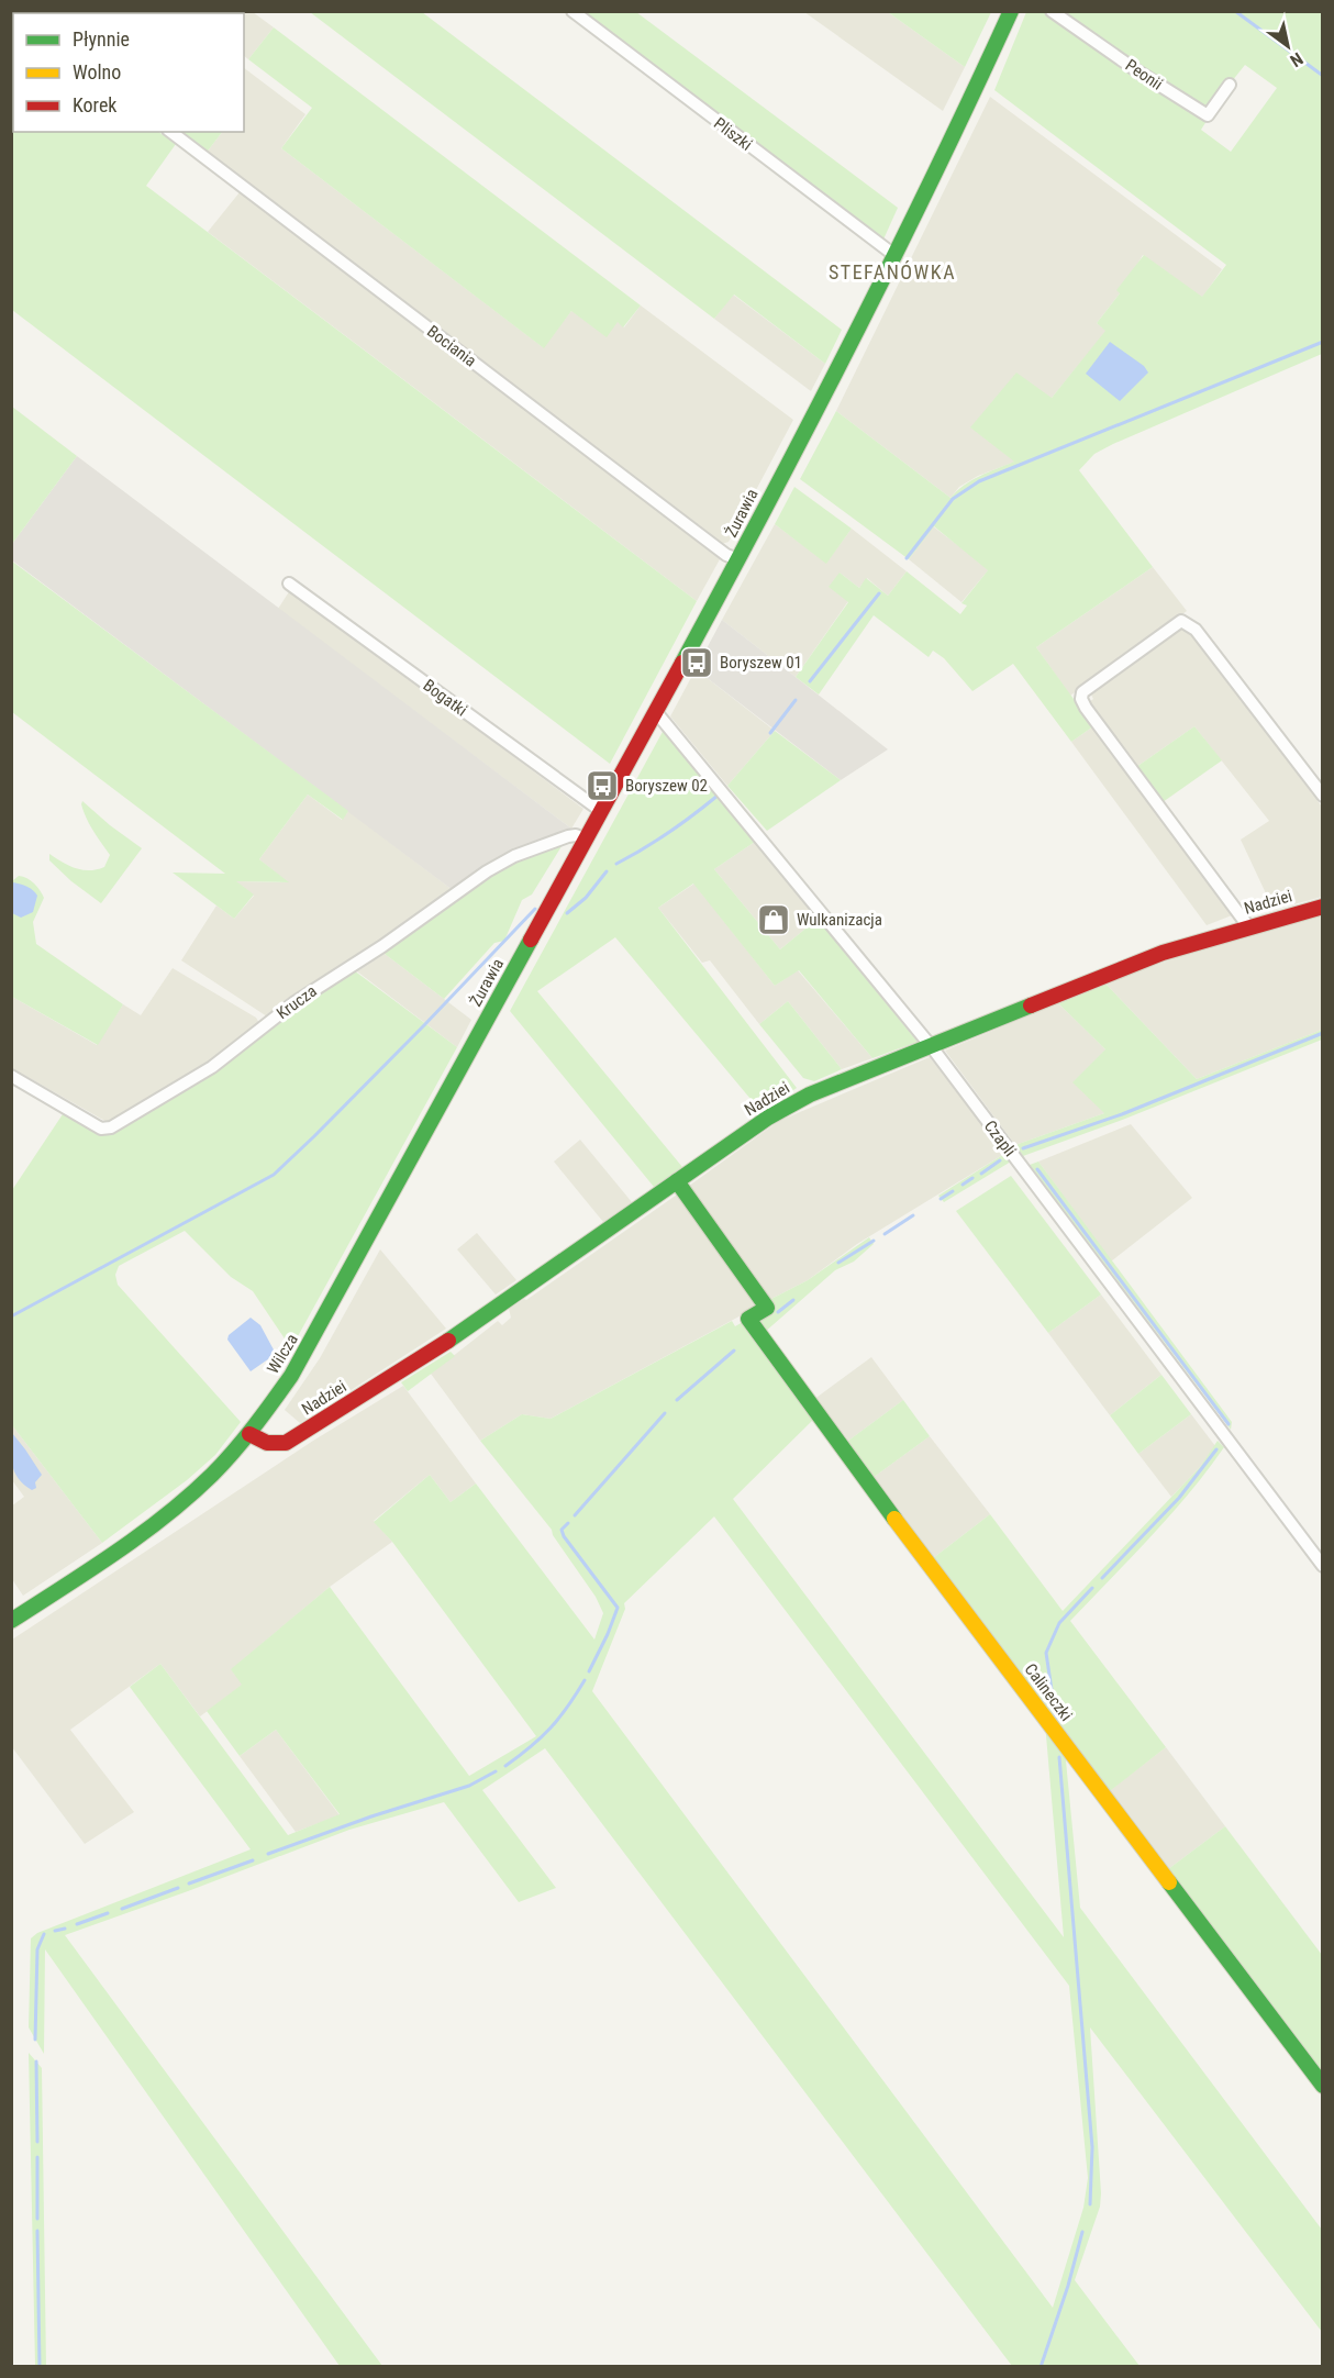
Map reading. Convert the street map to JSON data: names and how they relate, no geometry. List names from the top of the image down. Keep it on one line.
{"streets":{"street":["Peonii","Pliszki","Bociania","Żurawia","Bogatki","Nadziei","Krucza","Czapli","Wilcza","Calineczki"]},"crossings":[["Pliszki","Żurawia"],["Bociania","Żurawia"],["Żurawia","Bogatki"],["Żurawia","Krucza"],["Żurawia","Czapli"],["Żurawia","Wilcza"],["Nadziei","Czapli"],["Nadziei","Wilcza"],["Nadziei","Calineczki"]],"districts":["STEFANÓWKA"],"places":{"bus stop":["Boryszew 01","Boryszew 02"],"shop":["Wulkanizacja"]},"legend":["Płynnie","Wolno","Korek"],"north":"bottom right"}
